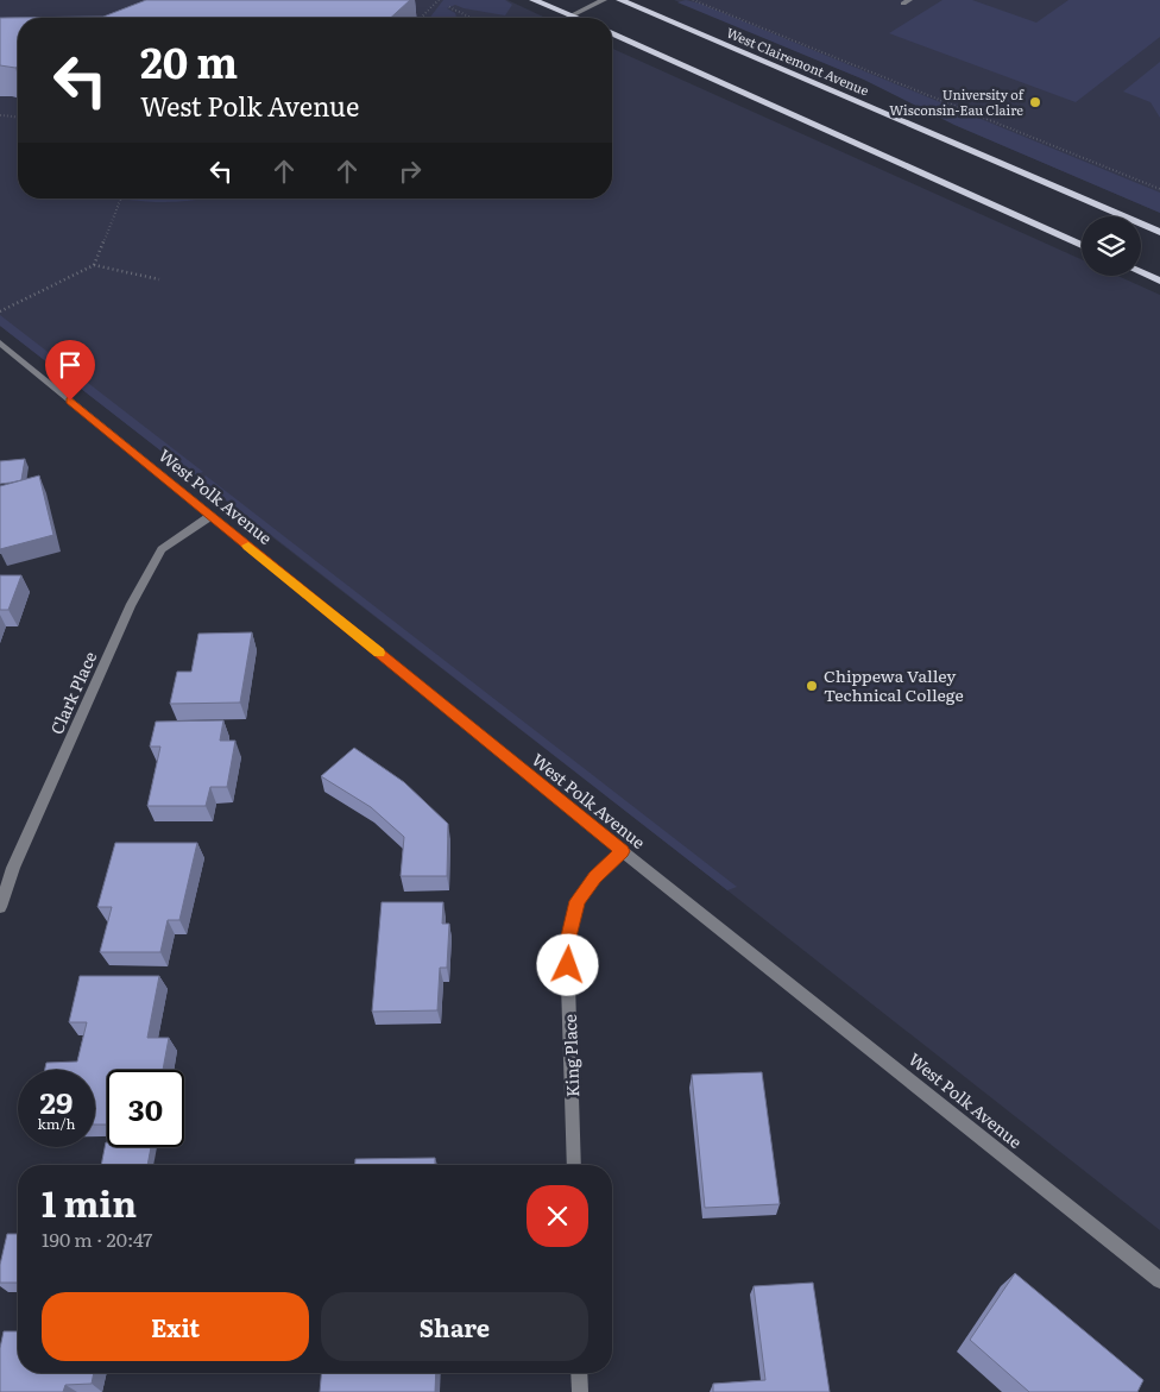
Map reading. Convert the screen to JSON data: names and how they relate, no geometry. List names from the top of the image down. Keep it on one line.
{"streets":{"main road":["West Clairemont Avenue"],"street":["West Polk Avenue","Clark Place","King Place"]},"crossings":[["West Polk Avenue","Clark Place"],["West Polk Avenue","King Place"]],"places":["University of Wisconsin-Eau Claire","Chippewa Valley Technical College"],"page":{"turn":["20 m","West Polk Avenue"],"speed":"29 km/h","limit":"30","heading":["1 min","190 m · 20:47"],"buttons":["Exit","Share"]}}
